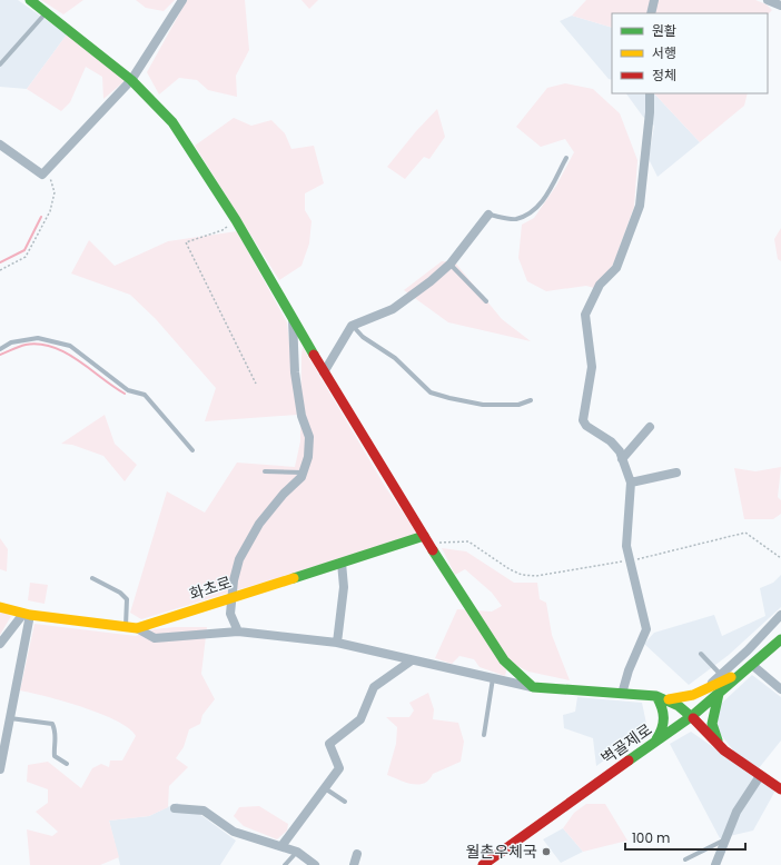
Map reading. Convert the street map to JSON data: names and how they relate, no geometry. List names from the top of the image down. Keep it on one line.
{"streets":{"street":["화초로","벽골제로"]},"places":["월촌우체국"],"legend":["원활","서행","정체"],"scale_bar":"100 m"}
